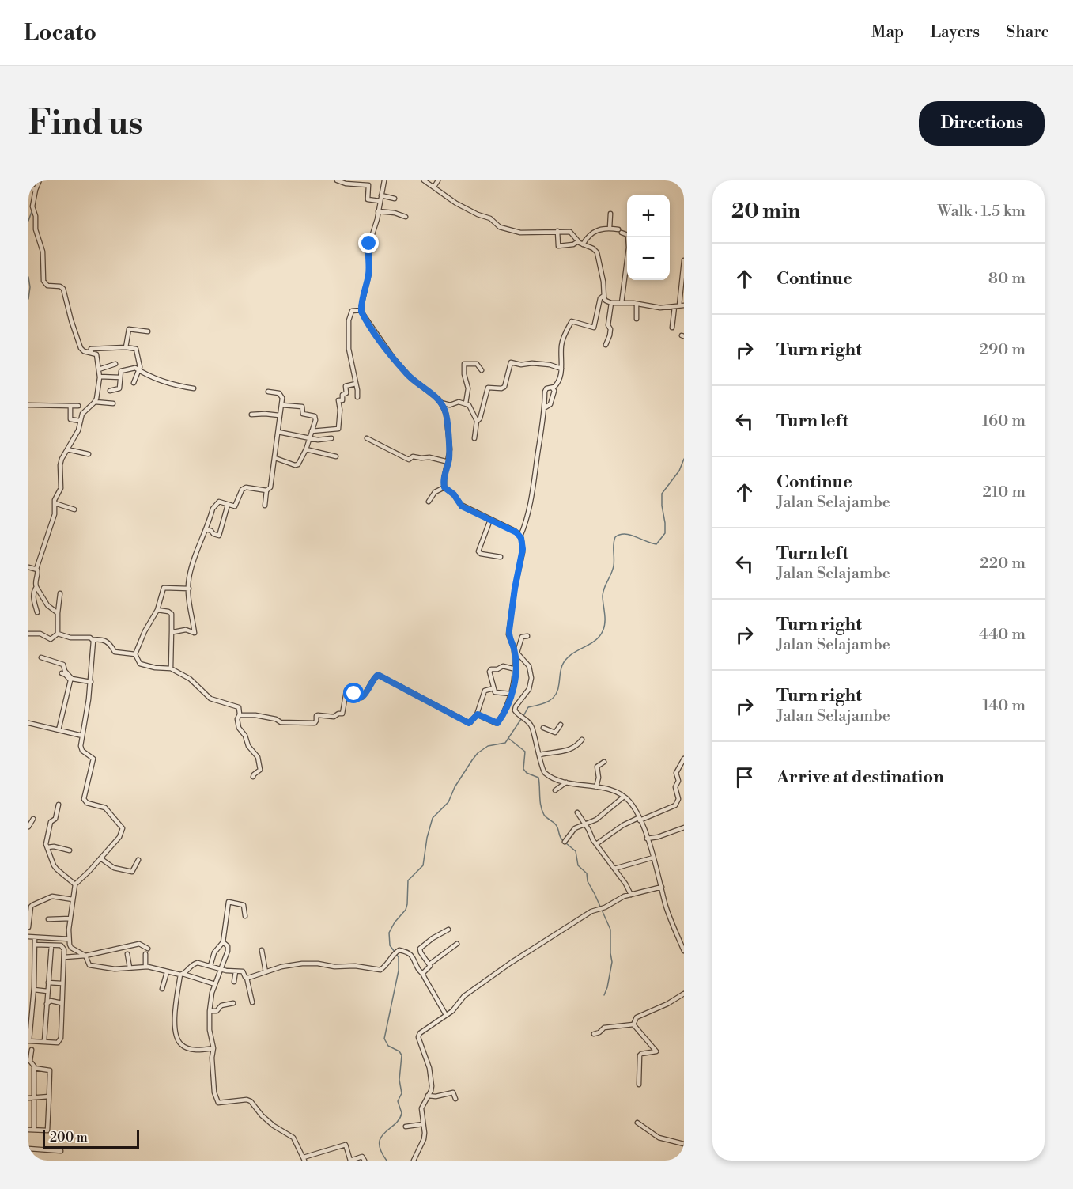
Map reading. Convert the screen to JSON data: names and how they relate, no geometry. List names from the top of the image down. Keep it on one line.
{"scale_bar":"200 m","page":{"header":"Locato","nav":["Map","Layers","Share"],"buttons":"Directions","title":"Find us","heading":["20 min","Walk · 1.5 km"],"map_buttons":["+","−"],"list":[["Continue","80 m"],["Turn right","290 m"],["Turn left","160 m"],["Continue","Jalan Selajambe","210 m"],["Turn left","Jalan Selajambe","220 m"],["Turn right","Jalan Selajambe","440 m"],["Turn right","Jalan Selajambe","140 m"],"Arrive at destination"],"scale":"200 m"}}
